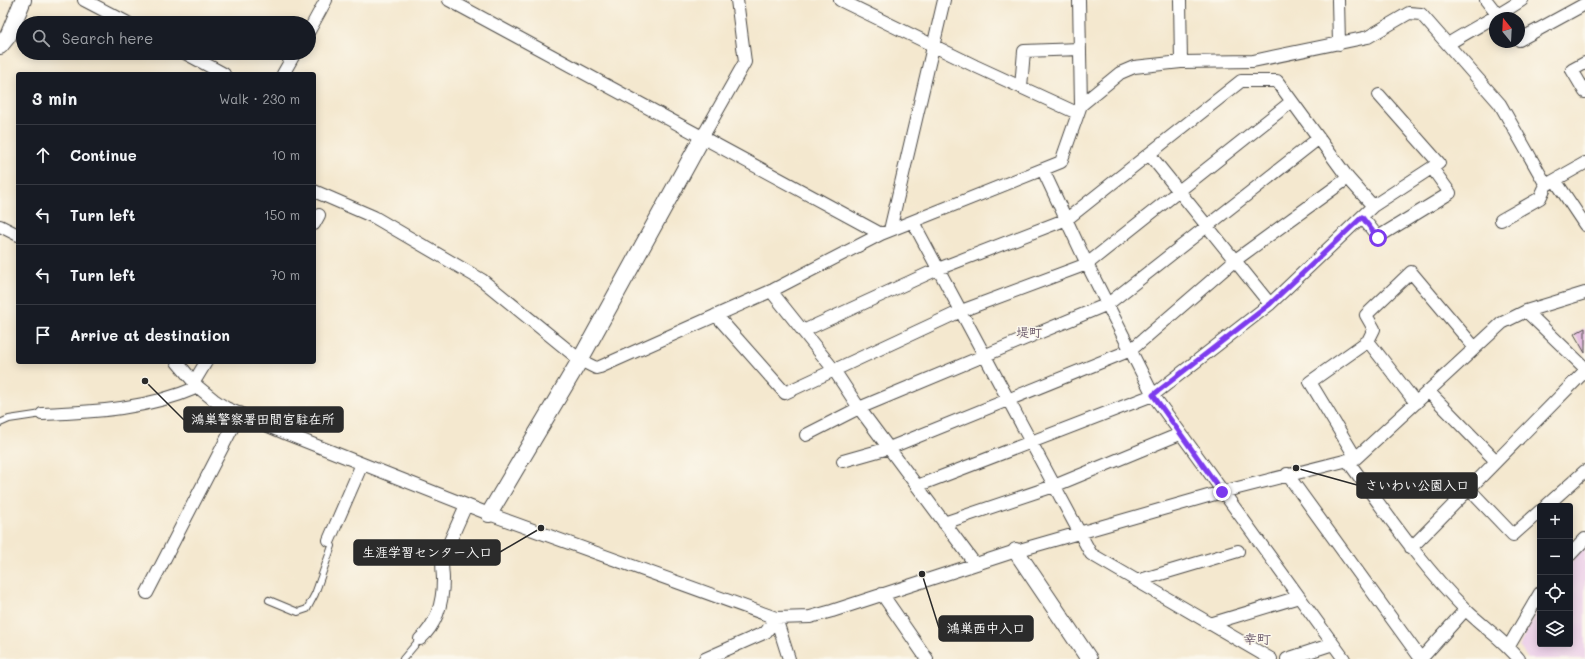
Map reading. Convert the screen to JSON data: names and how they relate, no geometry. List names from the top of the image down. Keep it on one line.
{"districts":["堤町","幸町"],"places":["鴻巣警察署田間宮駐在所","さいわい公園入口","生涯学習センター入口","鴻巣西中入口"],"north":"top","page":{"search":"Search here","heading":["3 min","Walk · 230 m"],"list":[["Continue","10 m"],["Turn left","150 m"],["Turn left","70 m"],"Arrive at destination"],"map_buttons":["+","−"]}}
